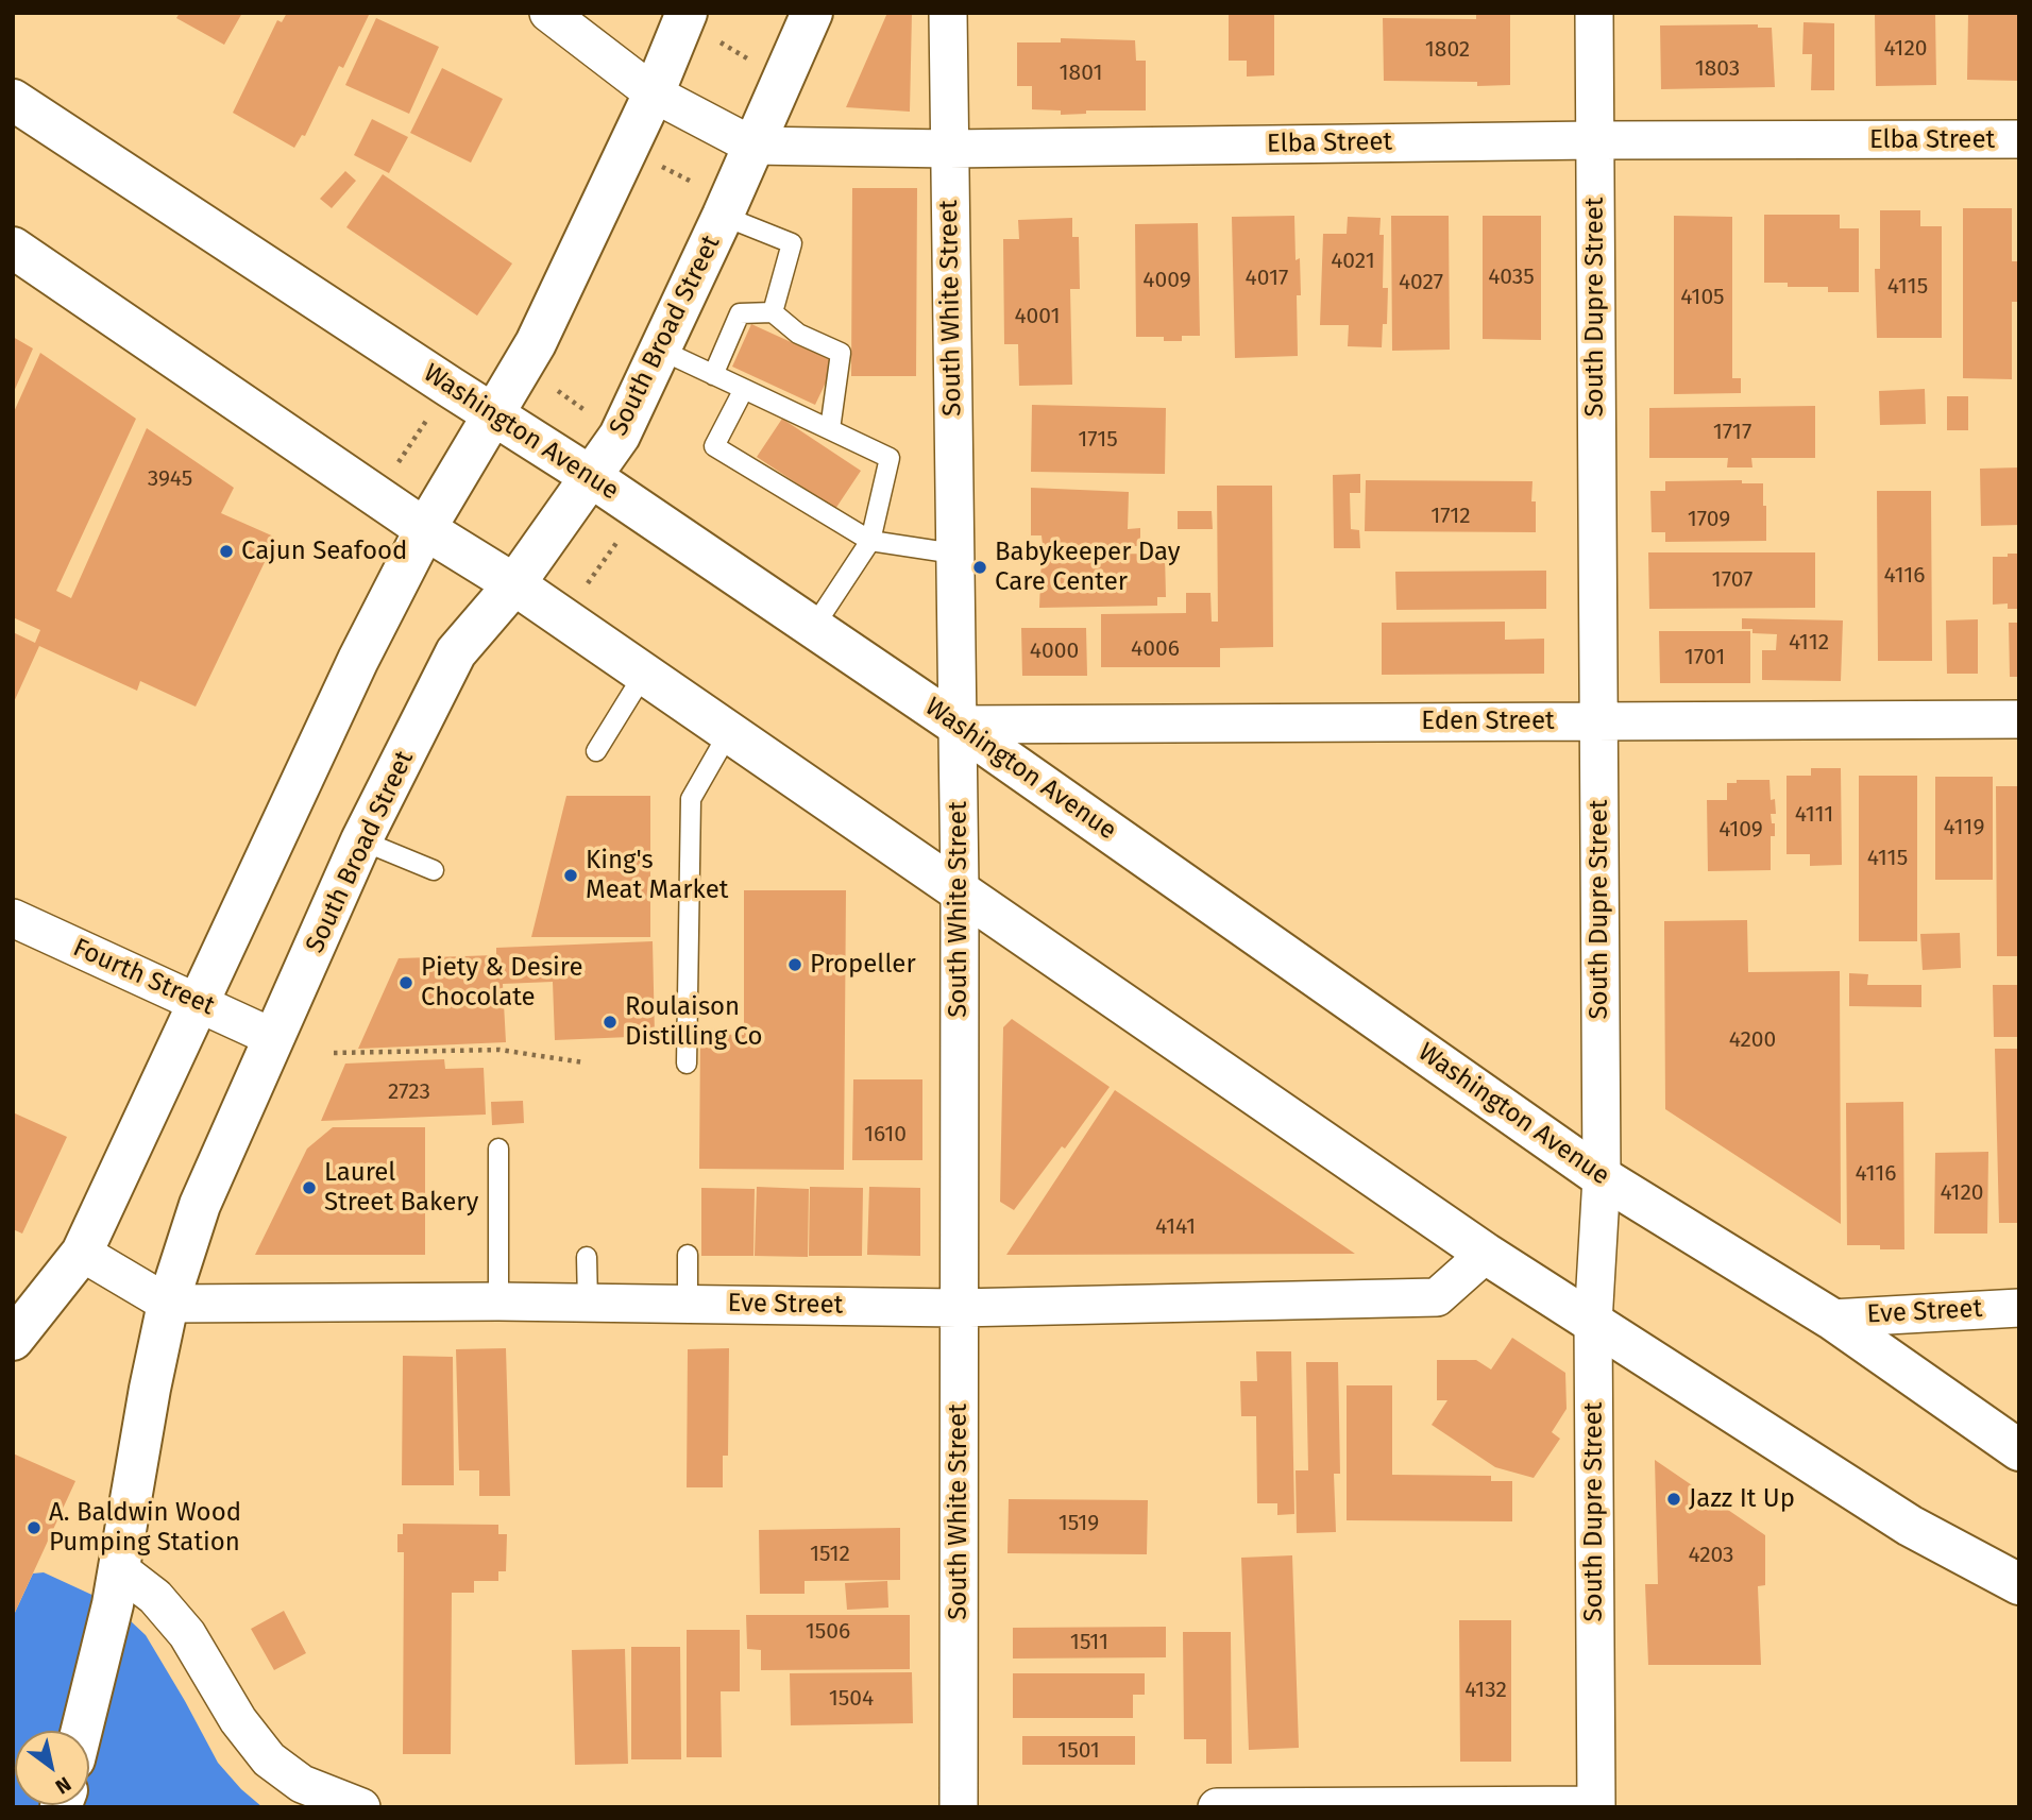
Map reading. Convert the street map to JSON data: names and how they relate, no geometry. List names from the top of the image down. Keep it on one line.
{"streets":{"street":["Elba Street","South Dupre Street","South White Street","South Broad Street","Washington Avenue","Eden Street","Fourth Street","Eve Street"]},"crossings":[["Elba Street","South Dupre Street"],["Elba Street","South White Street"],["Elba Street","South Broad Street"],["South Dupre Street","Washington Avenue"],["South Dupre Street","Eden Street"],["South White Street","Washington Avenue"],["South White Street","Eden Street"],["South White Street","Eve Street"],["South Broad Street","Washington Avenue"],["South Broad Street","Fourth Street"],["South Broad Street","Eve Street"],["Washington Avenue","Eden Street"],["Washington Avenue","Eve Street"]],"places":["Cajun Seafood","Babykeeper Day Care Center","King's Meat Market","Propeller","Piety & Desire Chocolate","Roulaison Distilling Co","Laurel Street Bakery","Jazz It Up","A. Baldwin Wood Pumping Station"],"house_numbers":["4120","1802","1803","1801","4021","4035","4017","4009","4027","4115","4105","4001","1717","1715","3945","1712","1709","4116","1707","4112","4006","4000","1701","4111","4119","4109","4115","4200","2723","1610","4116","4120","4141","1519","1512","4203","1506","1511","4132","1504","1501"],"north":"bottom right"}
